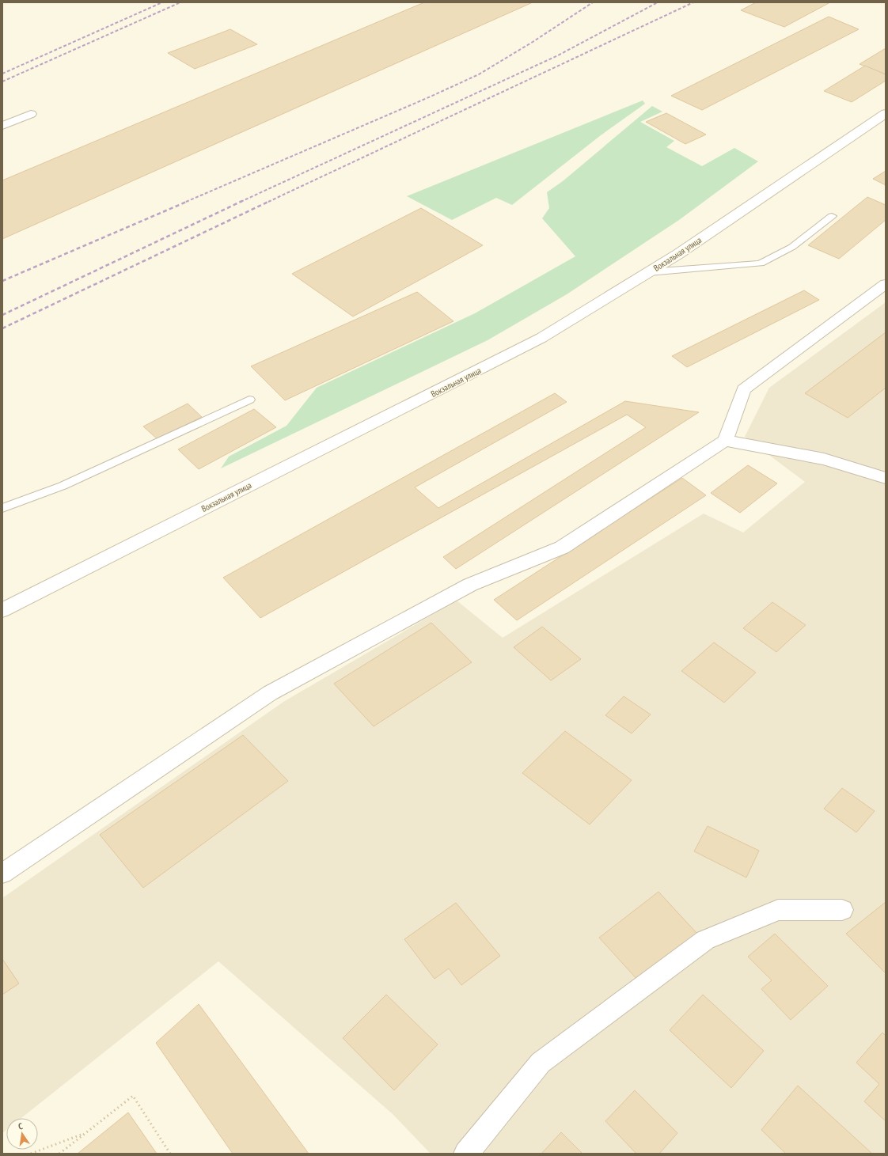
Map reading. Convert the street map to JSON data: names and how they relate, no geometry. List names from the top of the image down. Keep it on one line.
{"streets":{"street":["Вокзальная улица"]},"north":"top"}
